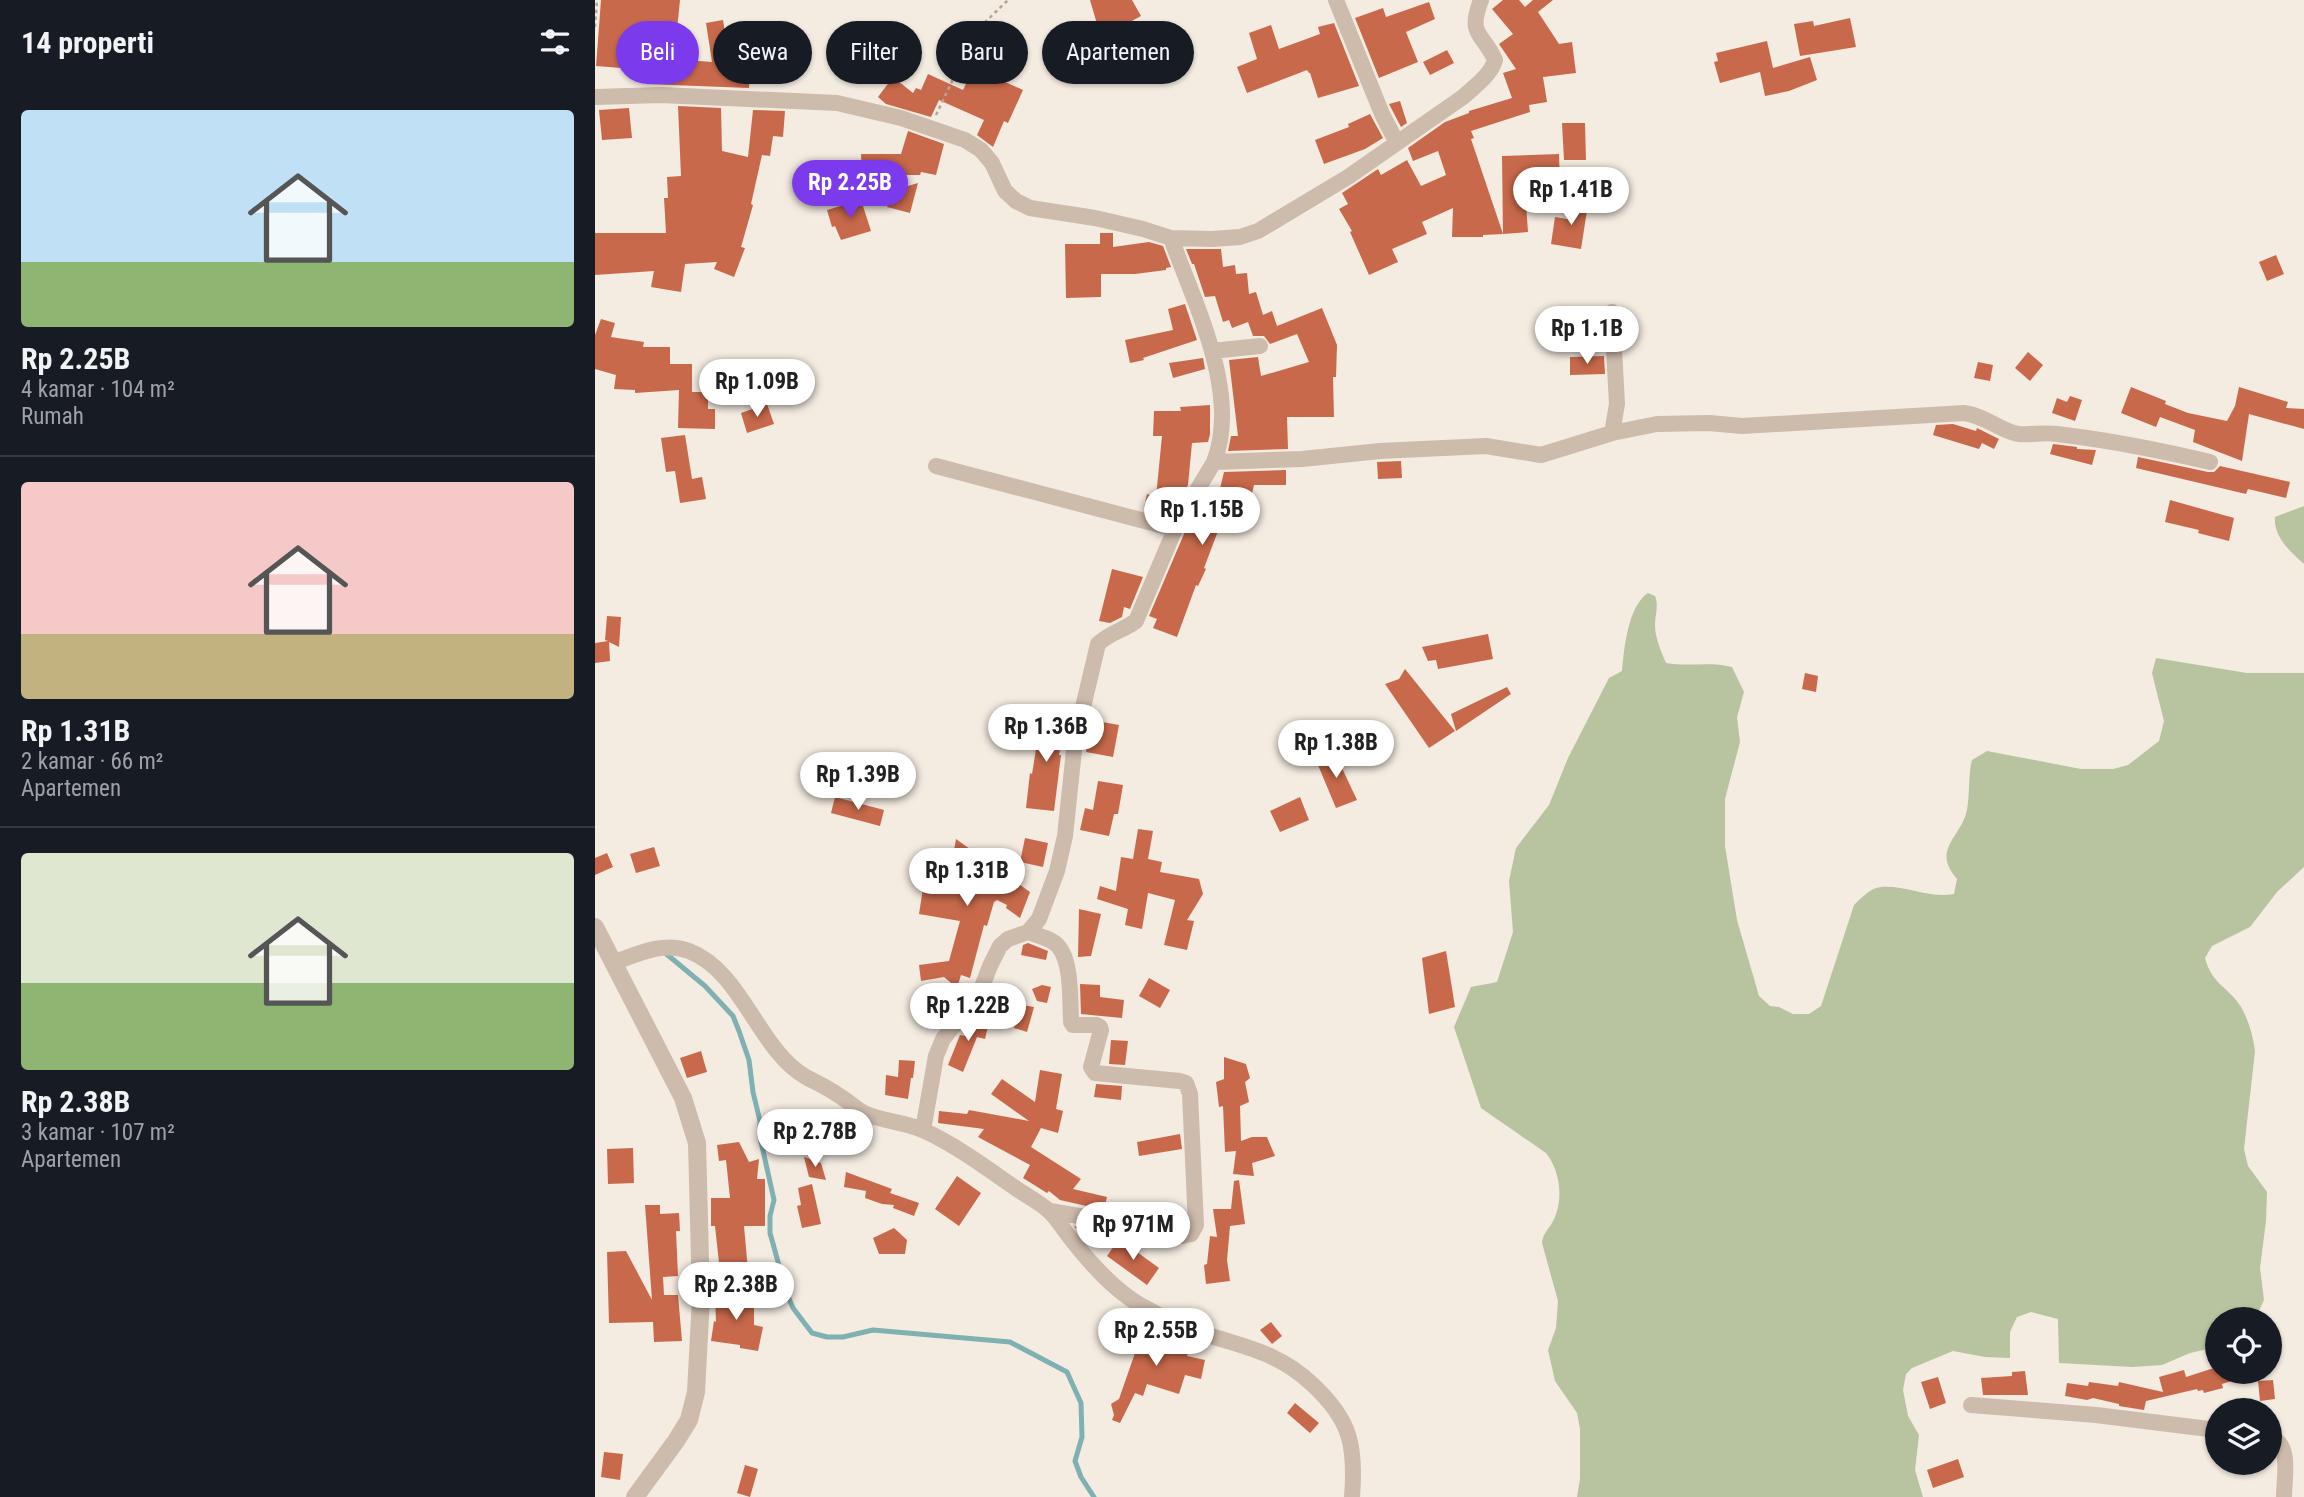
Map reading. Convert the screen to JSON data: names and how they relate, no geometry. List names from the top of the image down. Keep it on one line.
{"page":{"heading":"14 properti","chip":["Beli","Sewa","Filter","Baru","Apartemen"],"list":[{"name":"Rp 2.25B","note":"4 kamar · 104 m² · Rumah"},{"name":"Rp 1.31B","note":"2 kamar · 66 m² · Apartemen"},{"name":"Rp 2.38B","note":"3 kamar · 107 m² · Apartemen"}],"price":["Rp 2.25B","Rp 1.41B","Rp 1.1B","Rp 1.09B","Rp 1.15B","Rp 1.36B","Rp 1.38B","Rp 1.39B","Rp 1.31B","Rp 1.22B","Rp 2.78B","Rp 971M","Rp 2.38B","Rp 2.55B"]}}
